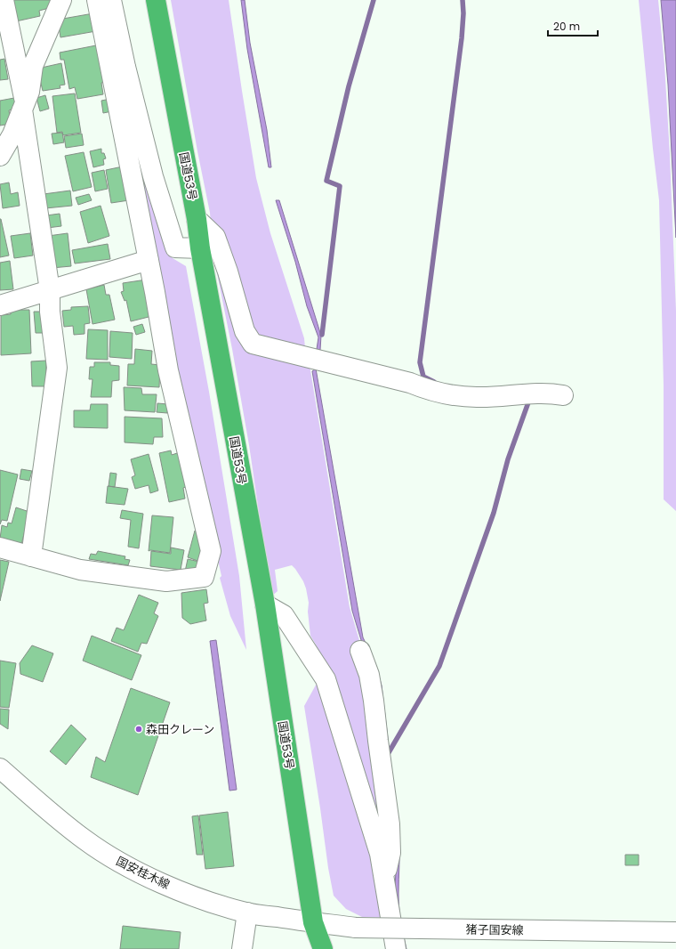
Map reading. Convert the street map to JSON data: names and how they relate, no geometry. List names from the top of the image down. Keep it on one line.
{"streets":{"highway":["国道53号"],"street":["国安桂木線","猪子国安線"]},"crossings":[["国道53号","国安桂木線"],["国道53号","猪子国安線"],["国安桂木線","猪子国安線"]],"places":["森田クレーン"],"scale_bar":"20 m"}
